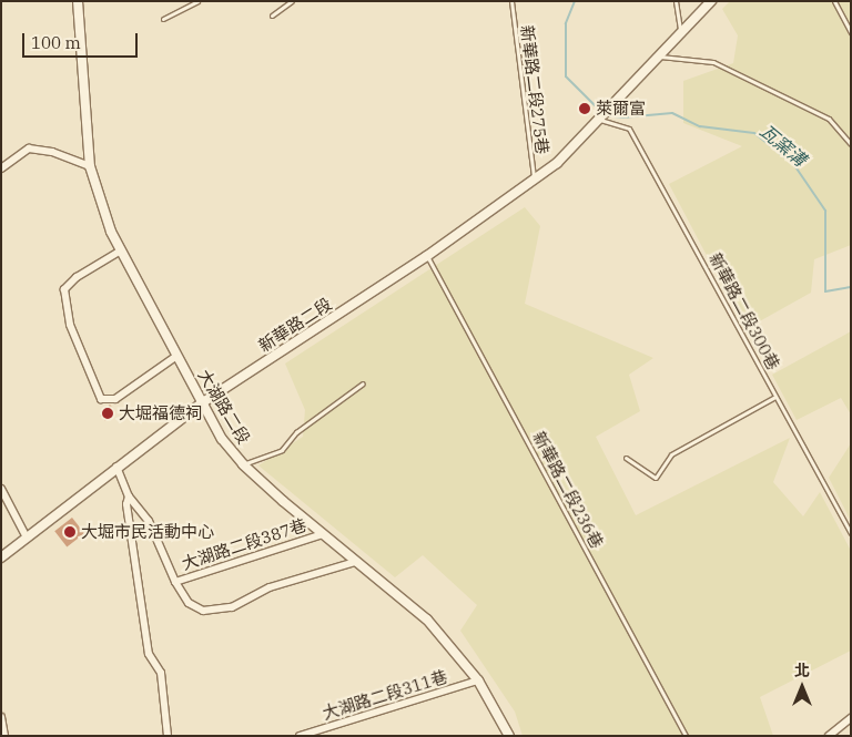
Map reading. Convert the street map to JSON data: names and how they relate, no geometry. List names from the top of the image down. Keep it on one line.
{"streets":{"street":["新華路二段","大湖路二段","大湖路二段387巷","大湖路二段311巷"],"lane":["新華路二段275巷","新華路二段300巷","新華路二段236巷"]},"crossings":[["新華路二段275巷","新華路二段"],["新華路二段300巷","新華路二段"],["新華路二段","大湖路二段"],["新華路二段","新華路二段236巷"],["大湖路二段","大湖路二段387巷"],["大湖路二段","大湖路二段311巷"]],"water":["瓦窯溝"],"places":["萊爾富","大堀福德祠","大堀市民活動中心"],"scale_bar":"100 m","north":"top"}
